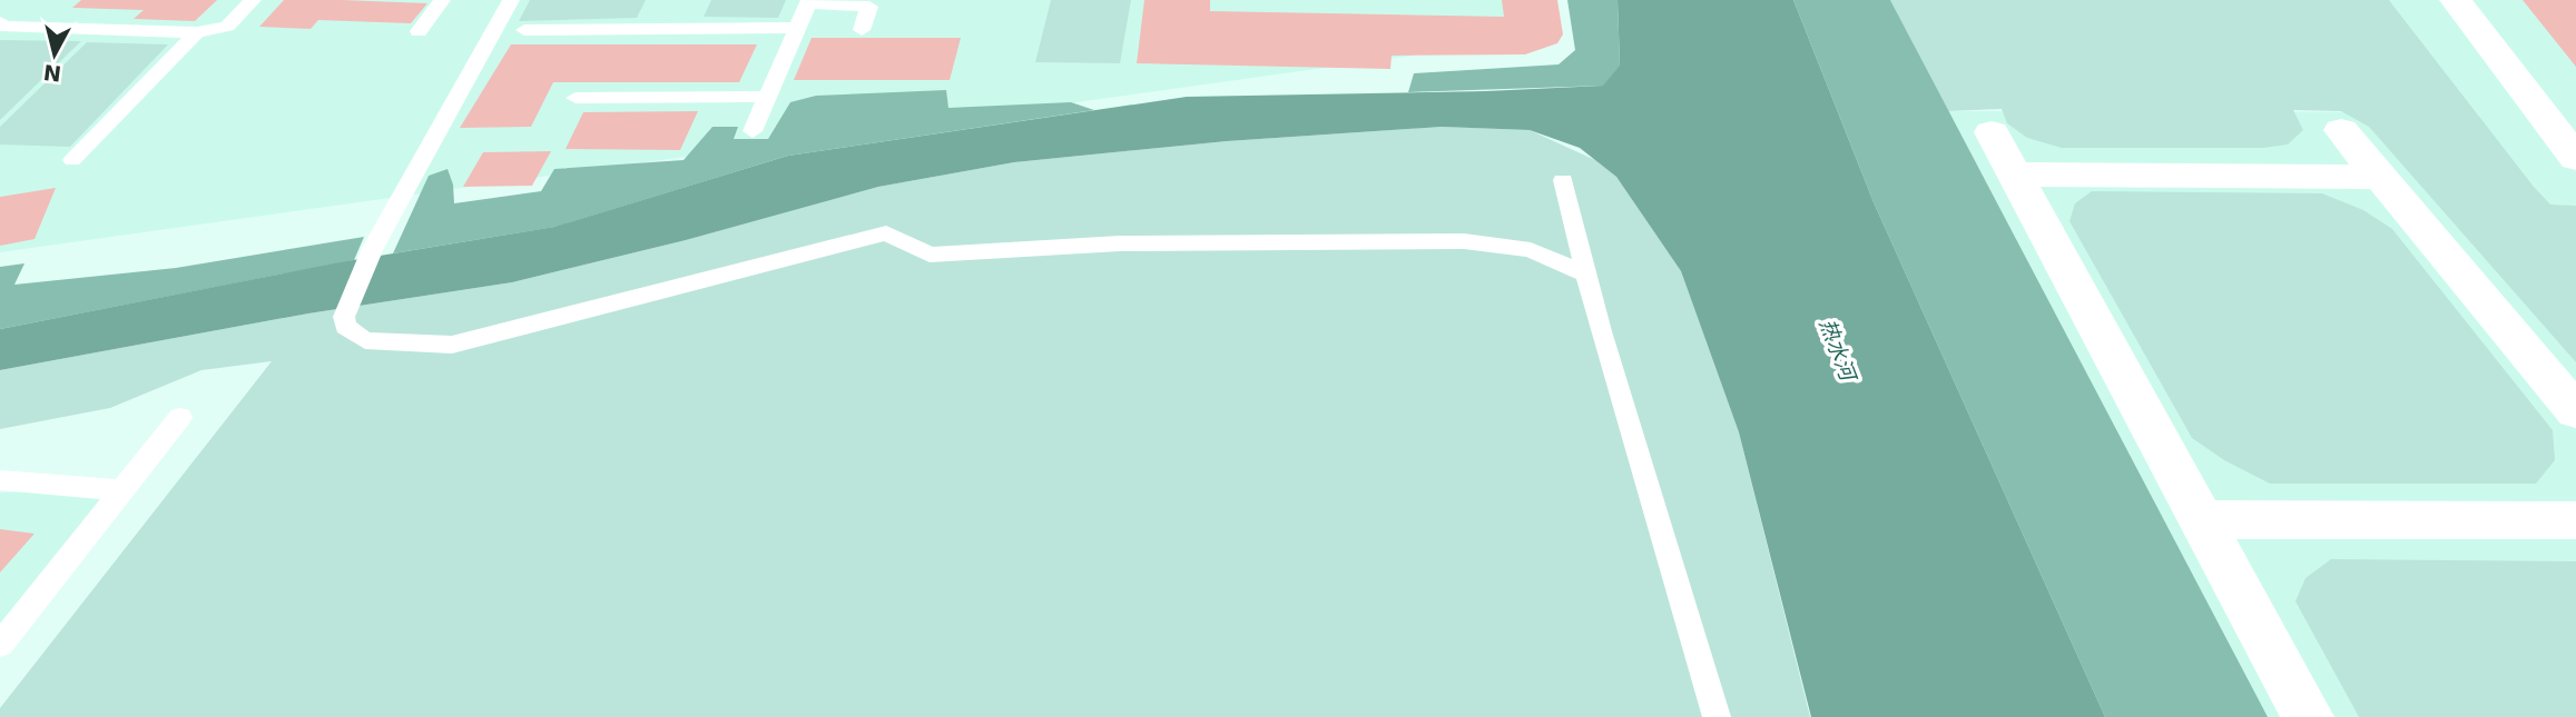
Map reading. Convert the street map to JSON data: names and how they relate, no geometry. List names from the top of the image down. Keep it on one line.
{"water":["热水河"],"north":"bottom"}
